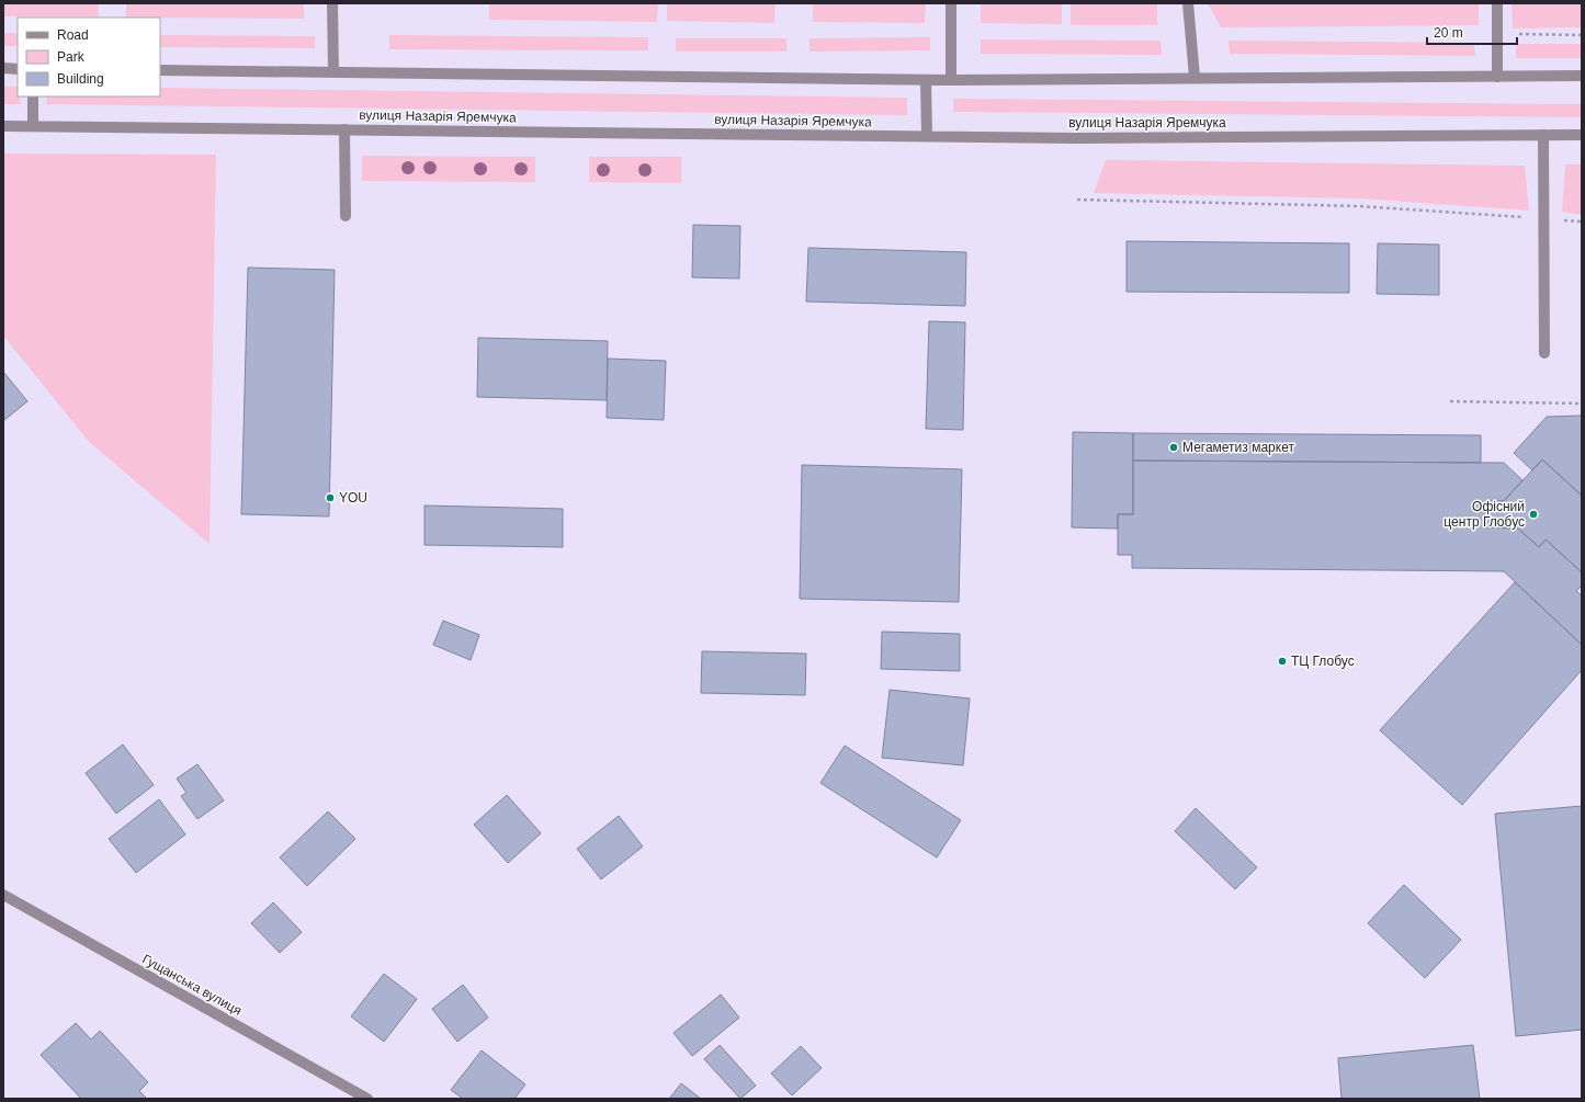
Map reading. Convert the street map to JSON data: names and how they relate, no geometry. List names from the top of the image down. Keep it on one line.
{"streets":{"street":["вулиця Назарія Яремчука","Гущанська вулиця"]},"places":["Мегаметиз маркет","YOU","Офісний центр Глобус","ТЦ Глобус"],"legend":["Road","Park","Building"],"scale_bar":"20 m"}
